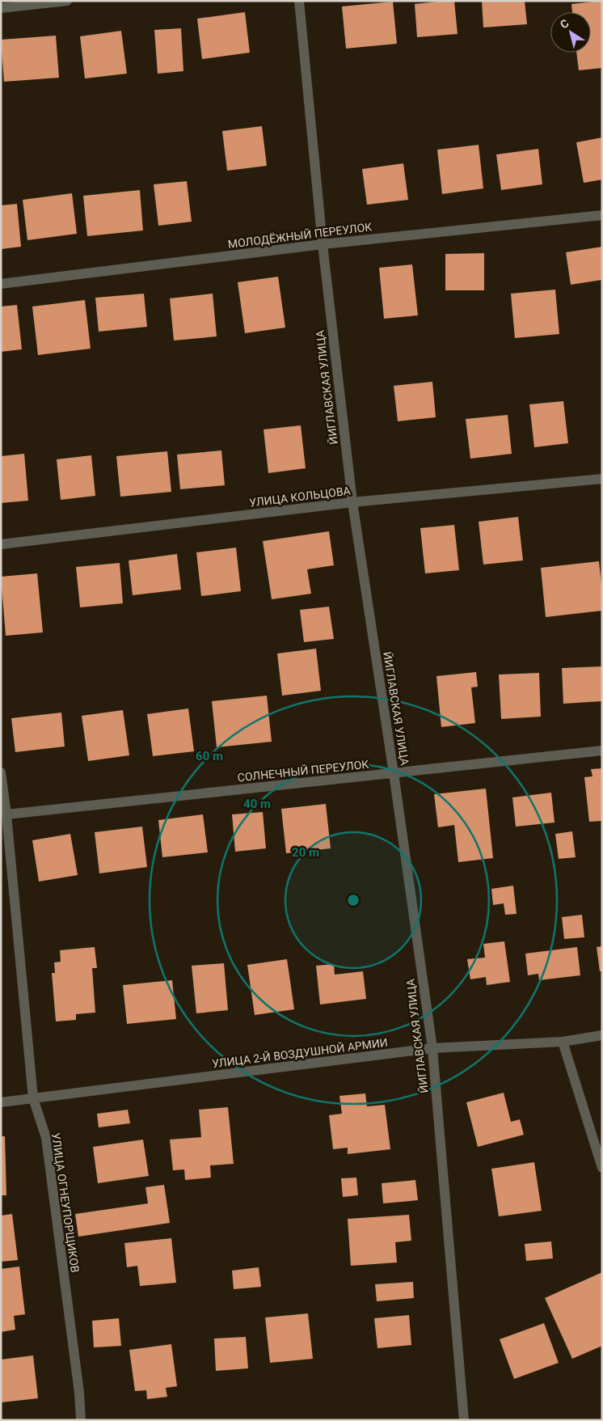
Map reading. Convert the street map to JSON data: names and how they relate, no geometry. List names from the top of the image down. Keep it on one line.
{"streets":{"street":["МОЛОДЁЖНЫЙ ПЕРЕУЛОК","ЙИГЛАВСКАЯ УЛИЦА","УЛИЦА КОЛЬЦОВА","СОЛНЕЧНЫЙ ПЕРЕУЛОК","УЛИЦА 2-Й ВОЗДУШНОЙ АРМИИ","УЛИЦА ОГНЕУПОРЩИКОВ"]},"crossings":[["МОЛОДЁЖНЫЙ ПЕРЕУЛОК","ЙИГЛАВСКАЯ УЛИЦА"],["ЙИГЛАВСКАЯ УЛИЦА","УЛИЦА КОЛЬЦОВА"],["ЙИГЛАВСКАЯ УЛИЦА","СОЛНЕЧНЫЙ ПЕРЕУЛОК"],["ЙИГЛАВСКАЯ УЛИЦА","УЛИЦА 2-Й ВОЗДУШНОЙ АРМИИ"],["СОЛНЕЧНЫЙ ПЕРЕУЛОК","УЛИЦА ОГНЕУПОРЩИКОВ"],["УЛИЦА 2-Й ВОЗДУШНОЙ АРМИИ","УЛИЦА ОГНЕУПОРЩИКОВ"]],"north":"top left","rings":["60 m","40 m","20 m"]}
